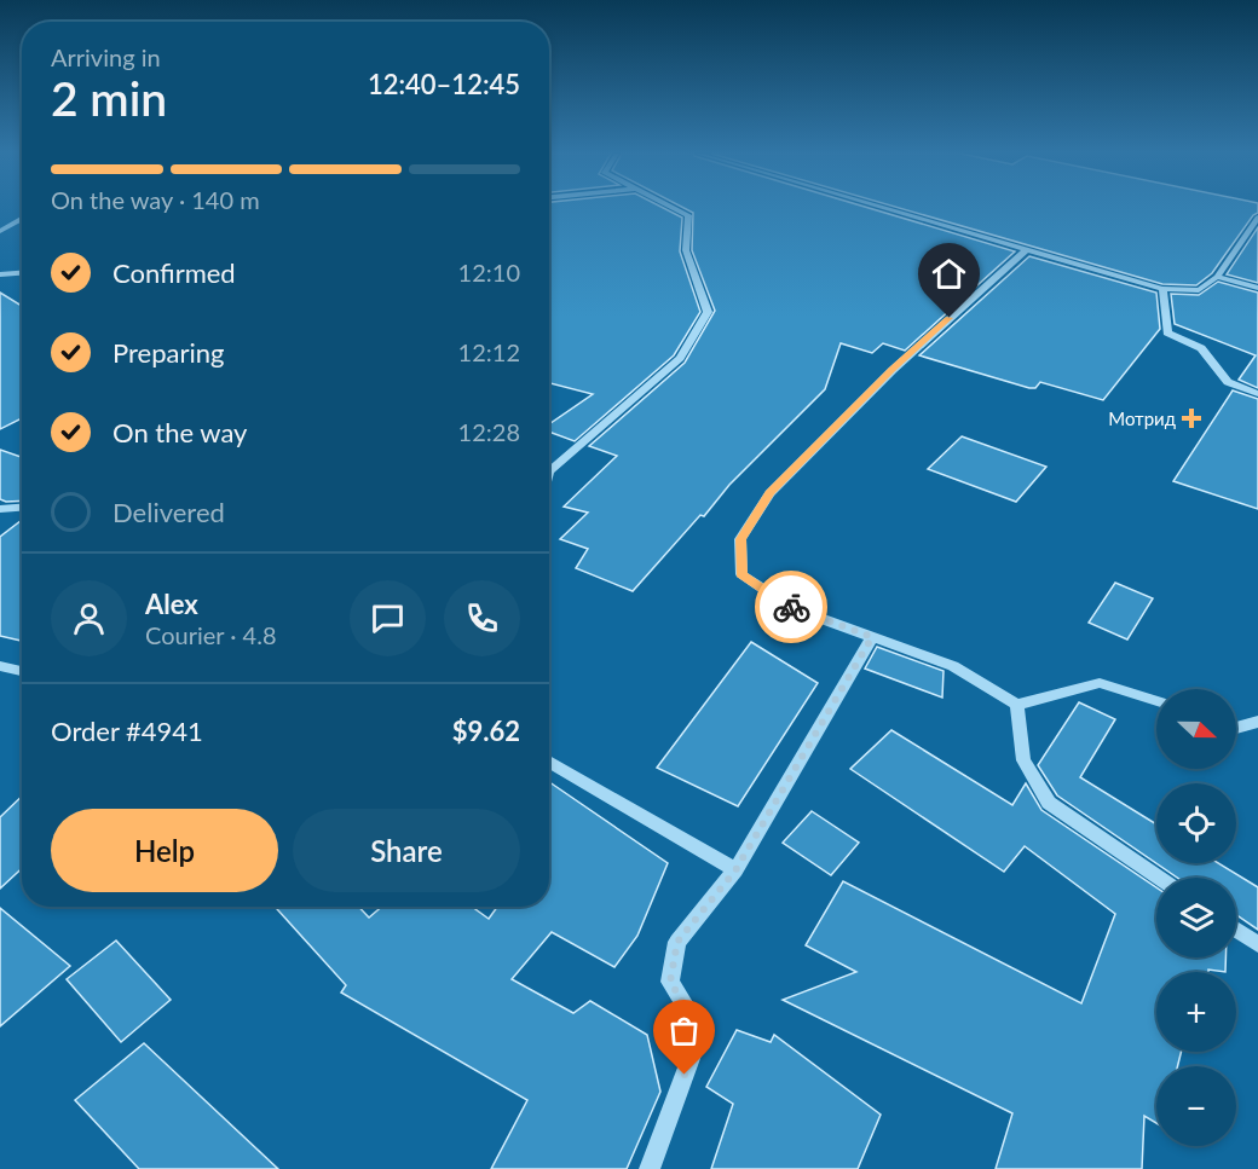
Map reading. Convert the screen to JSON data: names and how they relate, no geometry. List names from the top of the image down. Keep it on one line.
{"places":{"health":["Мотрид"]},"north":"right","page":{"heading":["2 min","Arriving in","12:40–12:45"],"panel":["Alex","Courier · 4.8","Order #4941","$9.62"],"bar":"On the way · 140 m","list":[["Confirmed","12:10"],["Preparing","12:12"],["On the way","12:28"],"Delivered"],"map_buttons":["+","−"],"buttons":["Help","Share"]}}
